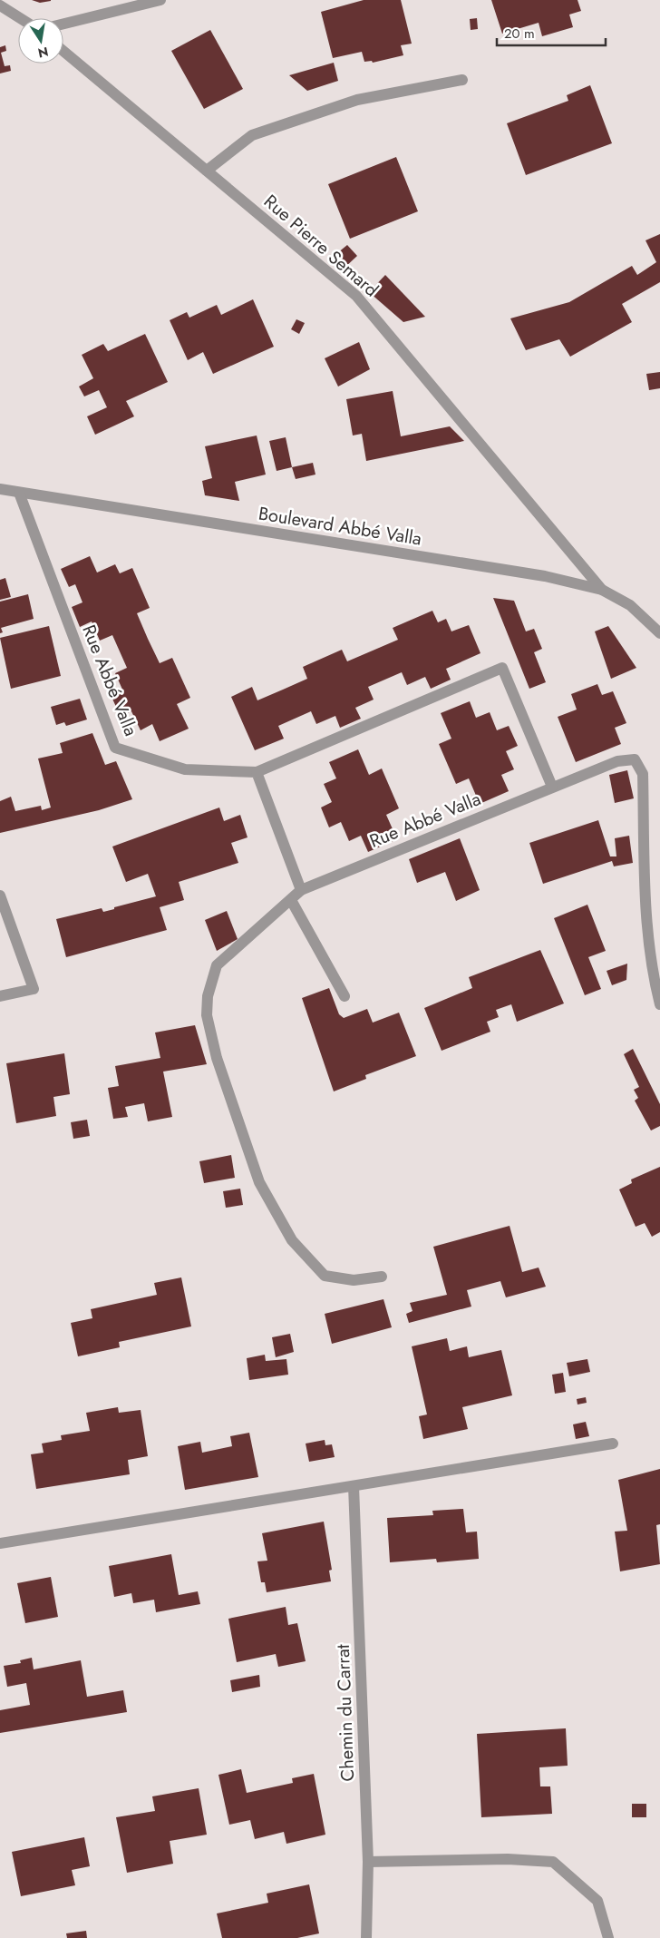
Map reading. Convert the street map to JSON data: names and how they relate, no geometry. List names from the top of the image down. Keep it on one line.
{"streets":{"street":["Rue Pierre Semard","Boulevard Abbé Valla","Rue Abbé Valla","Chemin du Carrat"]},"crossings":[["Rue Pierre Semard","Boulevard Abbé Valla"],["Boulevard Abbé Valla","Rue Abbé Valla"]],"scale_bar":"20 m","north":"bottom"}
